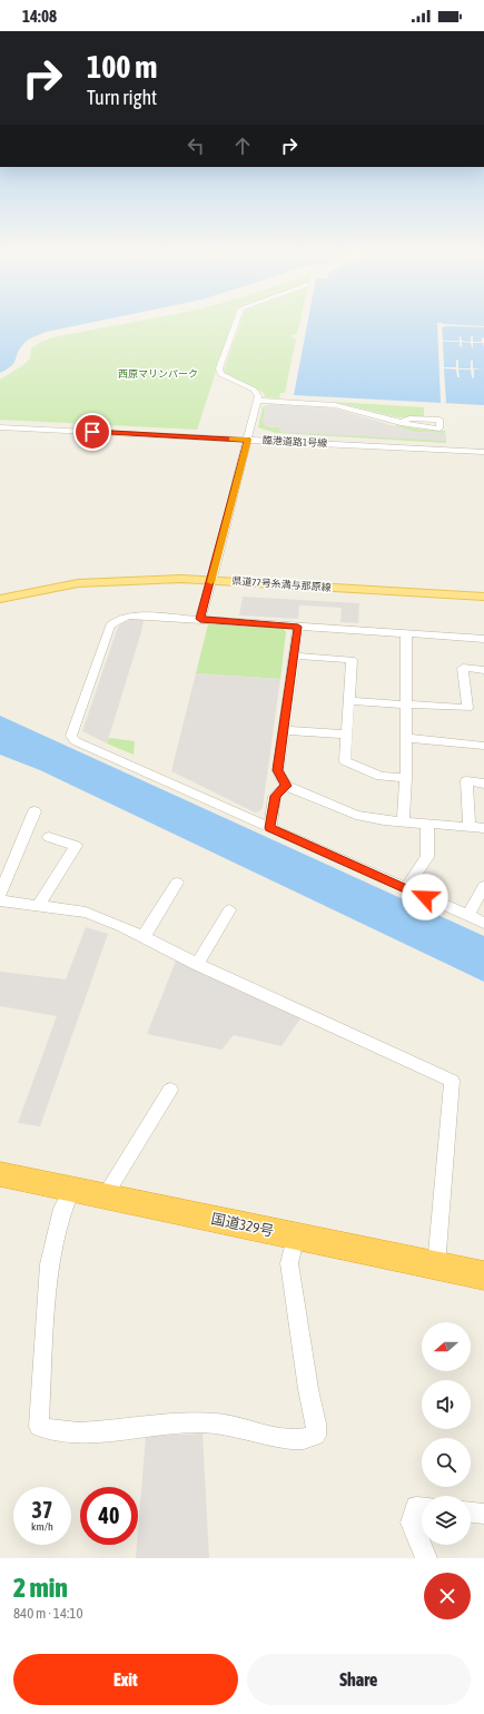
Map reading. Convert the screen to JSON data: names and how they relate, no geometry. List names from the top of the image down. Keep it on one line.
{"streets":{"highway":["国道329号"],"main road":["県道77号糸満与那原線"],"street":["臨港道路1号線"]},"parks":["西原マリンパーク"],"north":"left","page":{"status":"14:08","turn":["100 m","Turn right"],"speed":"37 km/h","limit":"40","heading":["2 min","840 m · 14:10"],"buttons":["Exit","Share"]}}
